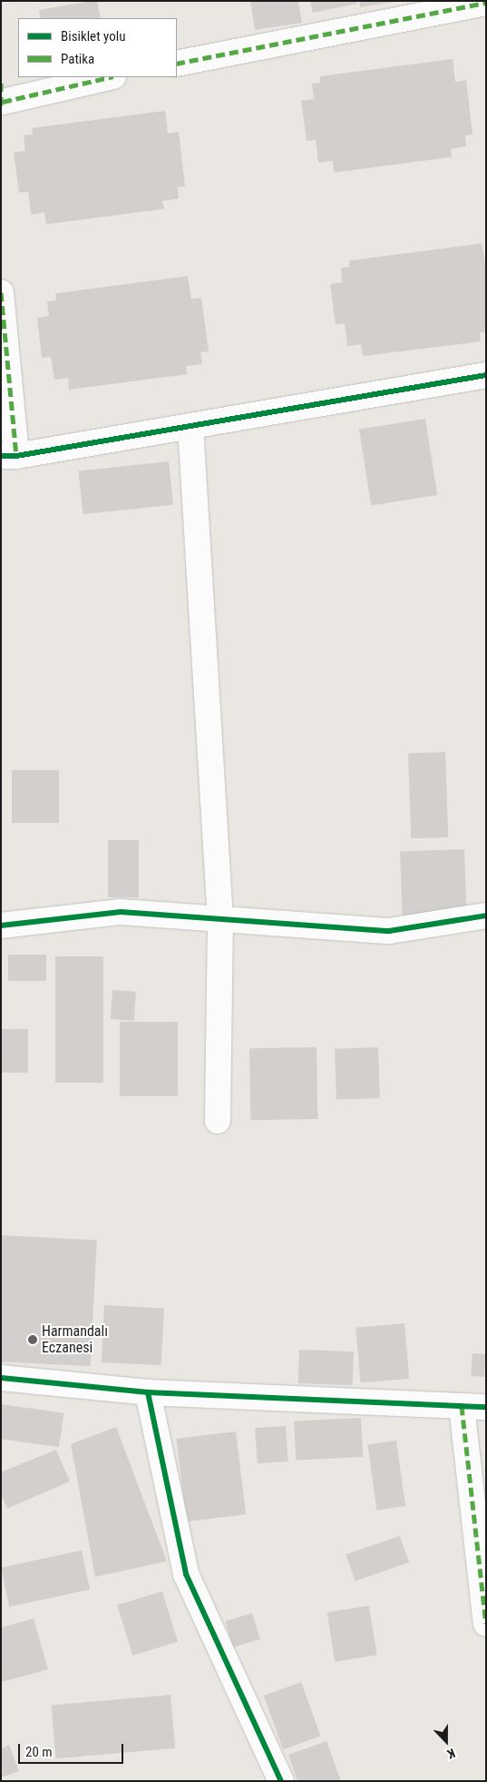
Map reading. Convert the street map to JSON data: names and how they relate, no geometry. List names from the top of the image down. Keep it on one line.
{"places":["Harmandalı Eczanesi"],"legend":["Bisiklet yolu","Patika"],"scale_bar":"20 m","north":"bottom"}
